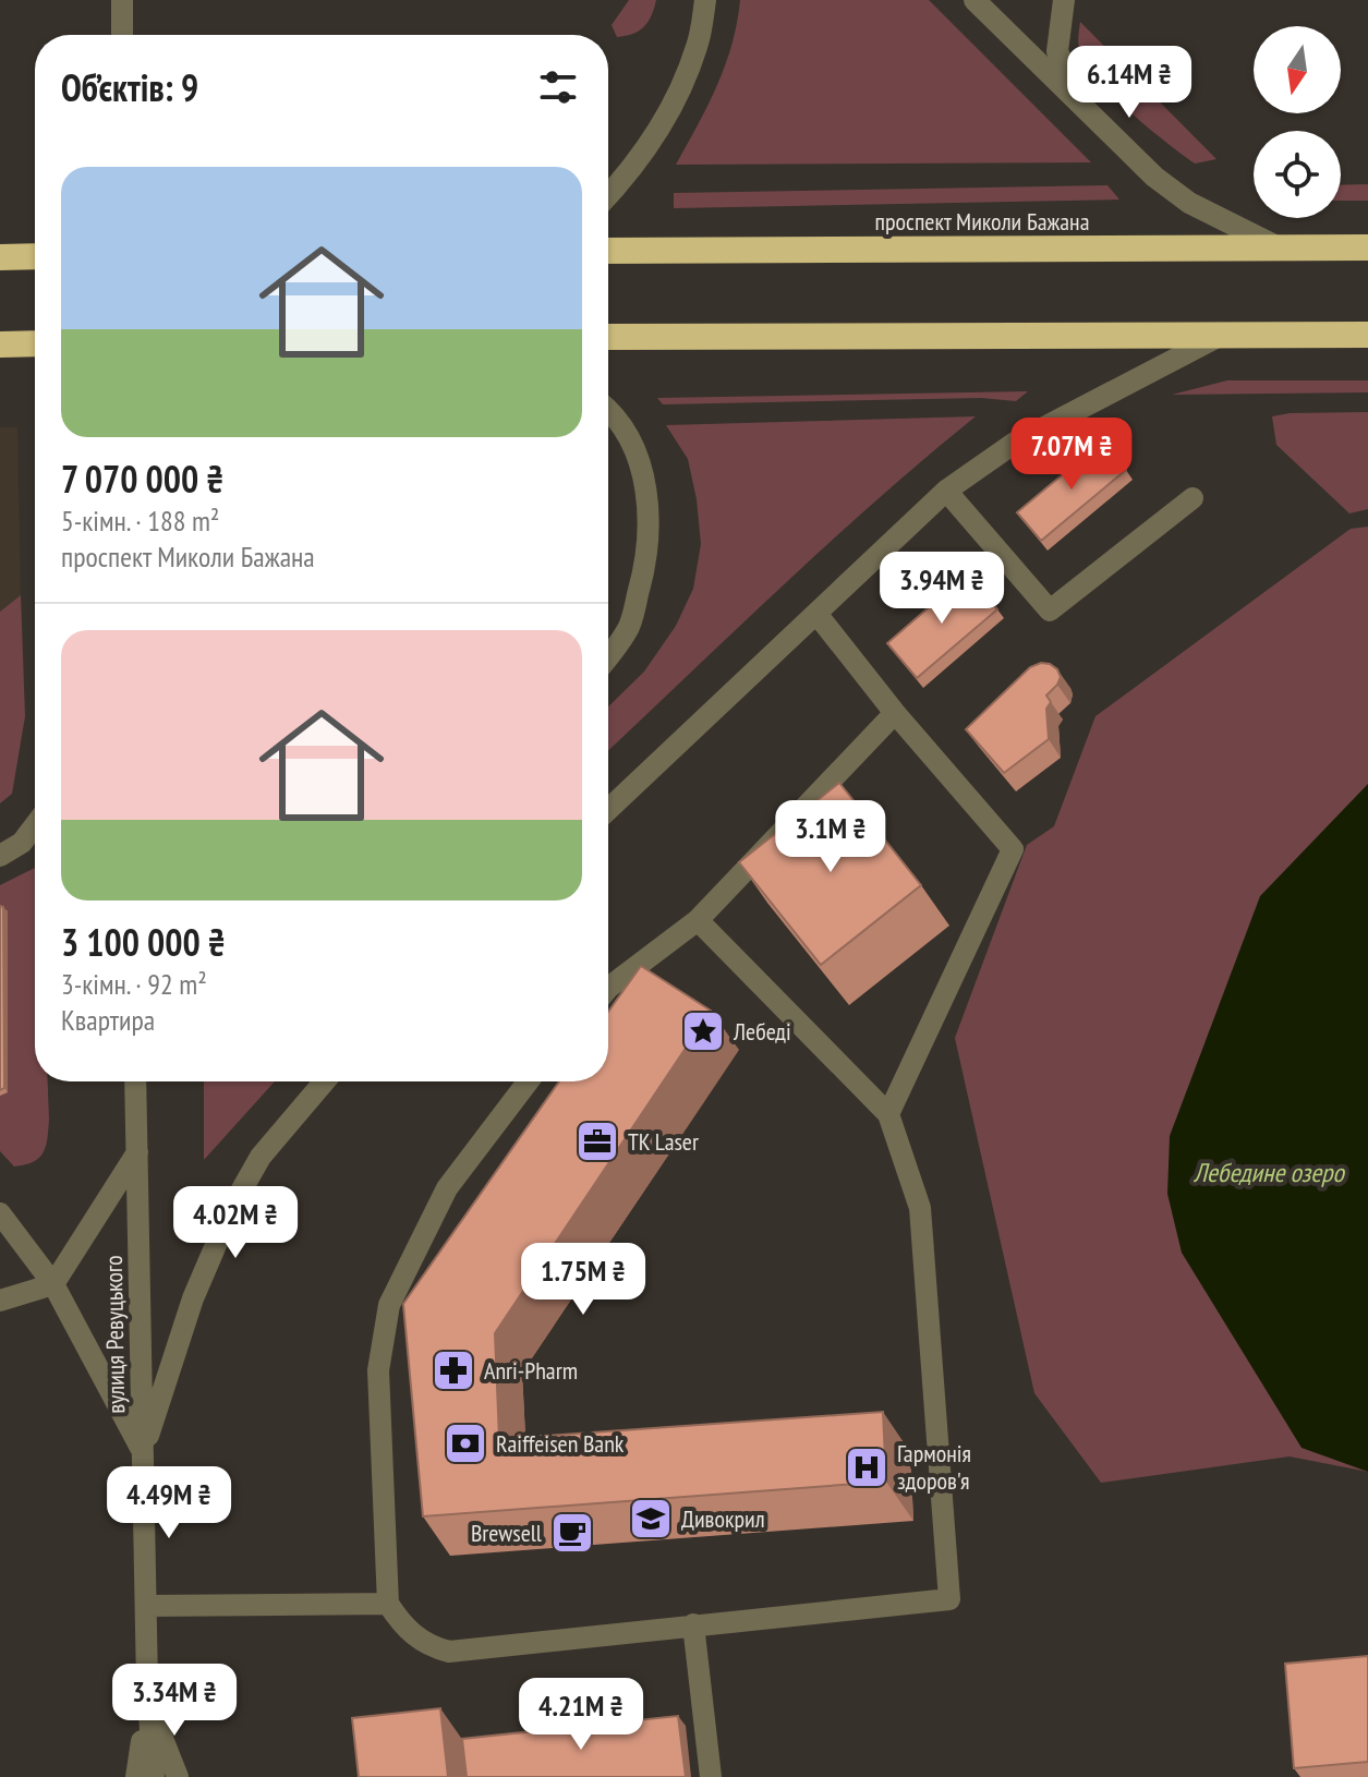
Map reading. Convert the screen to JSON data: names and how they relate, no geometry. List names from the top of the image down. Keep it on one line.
{"streets":{"highway":["проспект Миколи Бажана"],"street":["вулиця Ревуцького"]},"water":["Лебедине озеро"],"places":{"place":["Лебеді"],"office":["TK Laser"],"pharmacy":["Anri-Pharm"],"bank":["Raiffeisen Bank"],"hospital":["Гармонія здоров'я"],"school or university":["Дивокрил"],"cafe":["Brewsell"]},"north":"bottom","page":{"heading":"Об’єктів: 9","price":["6.14M ₴","7.07M ₴","3.94M ₴","3.1M ₴","4.02M ₴","1.75M ₴","4.49M ₴","3.34M ₴","4.21M ₴"],"list":[{"name":"7 070 000 ₴","note":"5-кімн. · 188 m² · проспект Миколи Бажана"},{"name":"3 100 000 ₴","note":"3-кімн. · 92 m² · Квартира"}]}}
